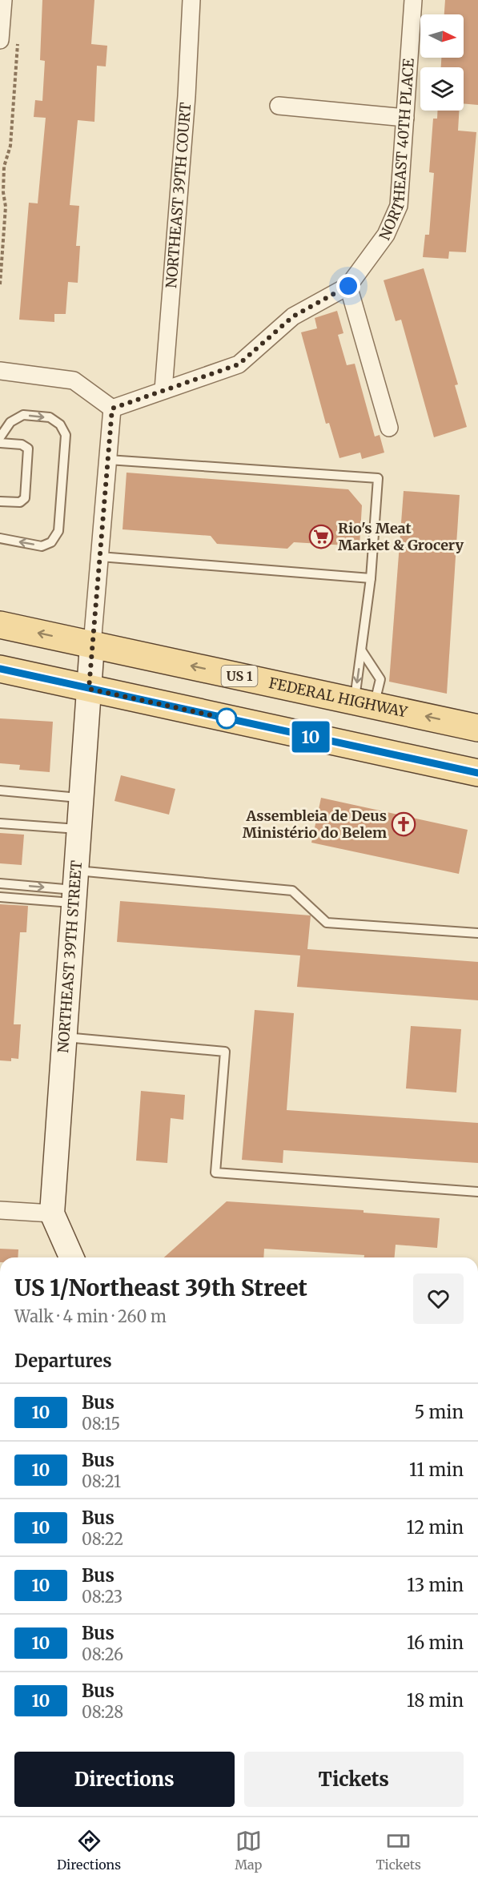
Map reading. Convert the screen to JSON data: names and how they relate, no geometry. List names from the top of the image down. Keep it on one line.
{"streets":{"main road":["US 1","FEDERAL HIGHWAY"],"street":["NORTHEAST 40TH PLACE","NORTHEAST 39TH COURT","NORTHEAST 39TH STREET"]},"crossings":[["FEDERAL HIGHWAY","NORTHEAST 39TH STREET"]],"places":{"supermarket":["Rio's Meat Market & Grocery"],"church":["Assembleia de Deus Ministério do Belem"]},"lines":["bus line 10"],"north":"right","page":{"on_map":"10","heading":[["US 1/Northeast 39th Street","Walk · 4 min · 260 m"],"Departures"],"list":[{"mark":"10","name":"Bus","note":"08:15","value":"5 min"},{"mark":"10","name":"Bus","note":"08:21","value":"11 min"},{"mark":"10","name":"Bus","note":"08:22","value":"12 min"},{"mark":"10","name":"Bus","note":"08:23","value":"13 min"},{"mark":"10","name":"Bus","note":"08:26","value":"16 min"},{"mark":"10","name":"Bus","note":"08:28","value":"18 min"}],"buttons":["Directions","Tickets"],"tabs":["Directions","Map","Tickets"]}}
